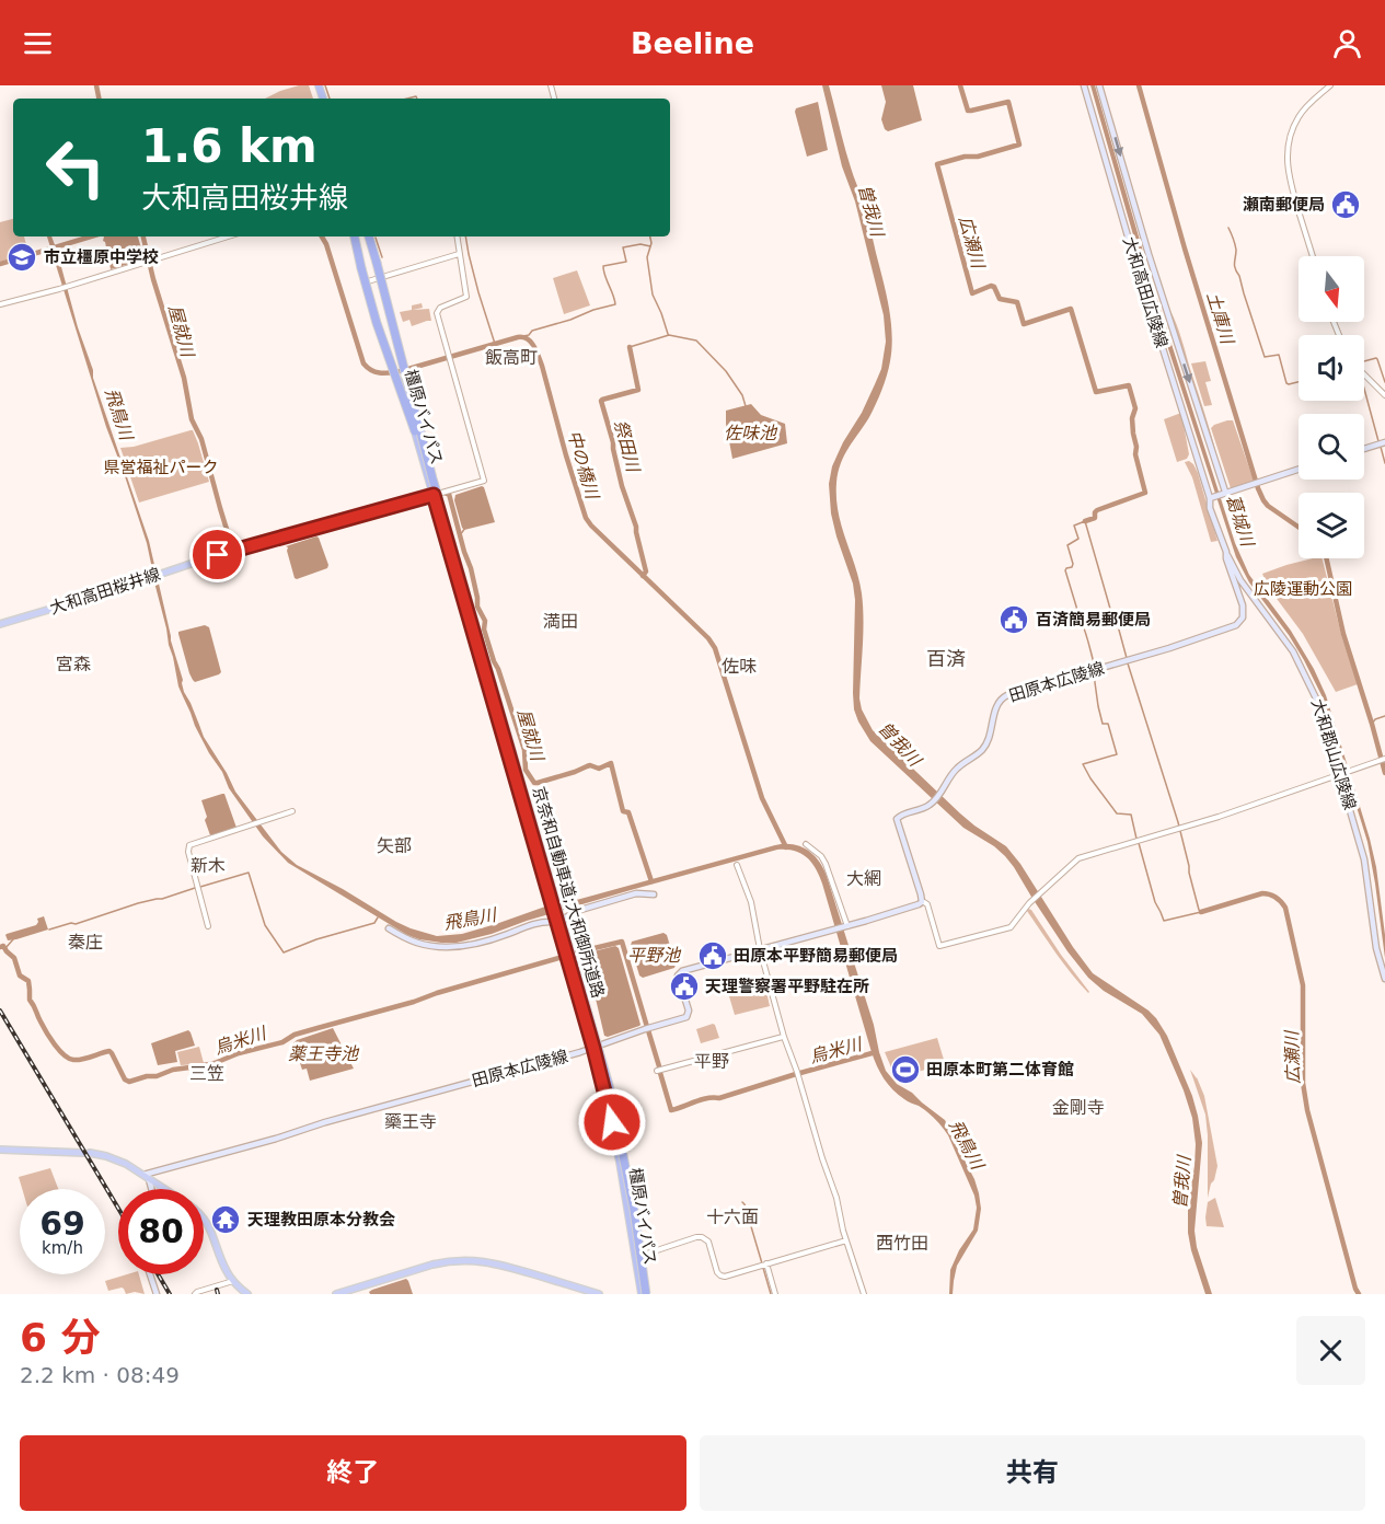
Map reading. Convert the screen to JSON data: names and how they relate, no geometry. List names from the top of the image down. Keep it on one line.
{"streets":{"highway":["橿原バイパス","京奈和自動車道;大和御所道路"],"main road":["大和高田広陵線","大和高田桜井線","田原本広陵線","大和郡山広陵線"]},"crossings":[["大和高田広陵線","田原本広陵線"],["橿原バイパス","大和高田桜井線"],["橿原バイパス","田原本広陵線"],["橿原バイパス","京奈和自動車道;大和御所道路"],["田原本広陵線","大和郡山広陵線"]],"districts":["飯高町","満田","百済","宮森","佐味","矢部","新木","大網","秦庄","平野","三笠","金剛寺","藥王寺","十六面","西竹田"],"water":["曽我川","広瀬川","土庫川","屋就川","飛鳥川","佐味池","祭田川","中の橋川","葛城川","平野池","烏米川","薬王寺池"],"parks":["県営福祉パーク","広陵運動公園"],"places":{"public building":["瀬南郵便局","百済簡易郵便局","田原本平野簡易郵便局","天理警察署平野駐在所"],"school or university":["市立橿原中学校"],"sports":["田原本町第二体育館"],"temple":["天理教田原本分教会"]},"north":"bottom","page":{"header":"Beeline","turn":["1.6 km","大和高田桜井線"],"speed":"69 km/h","limit":"80","heading":["6 分","2.2 km · 08:49"],"buttons":["終了","共有"]}}
